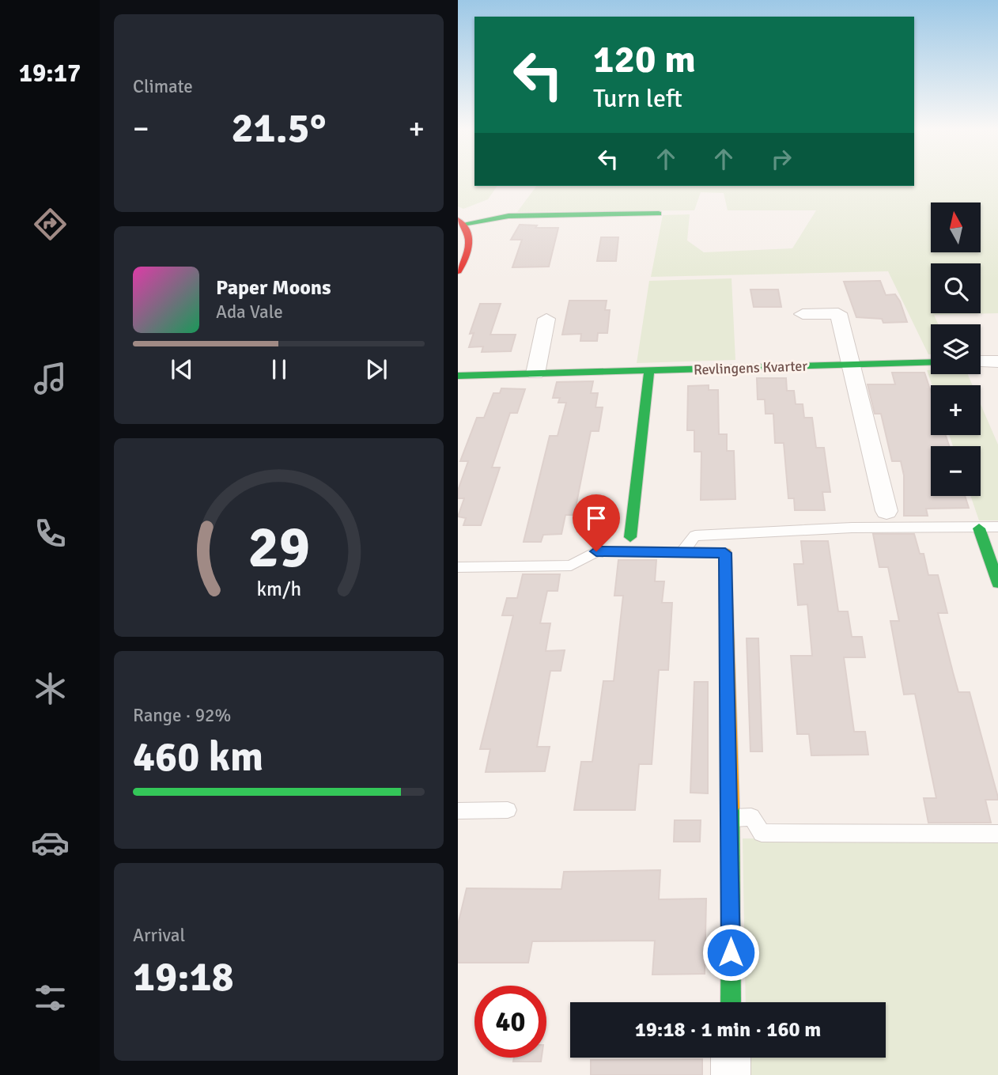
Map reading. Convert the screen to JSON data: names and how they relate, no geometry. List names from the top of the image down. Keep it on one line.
{"streets":{"street":["Revlingens Kvarter"]},"north":"top","page":{"tabs":"19:17","tile":["Climate",["Range · 92%","460 km"],["Arrival","19:18"]],"turn":["120 m","Turn left"],"heat":["−","21.5°","+"],"map_buttons":["+","−"],"song":["Paper Moons","Ada Vale"],"limit":"40","trip":"19:18 · 1 min · 160 m","gauge":["29","km/h"]}}
